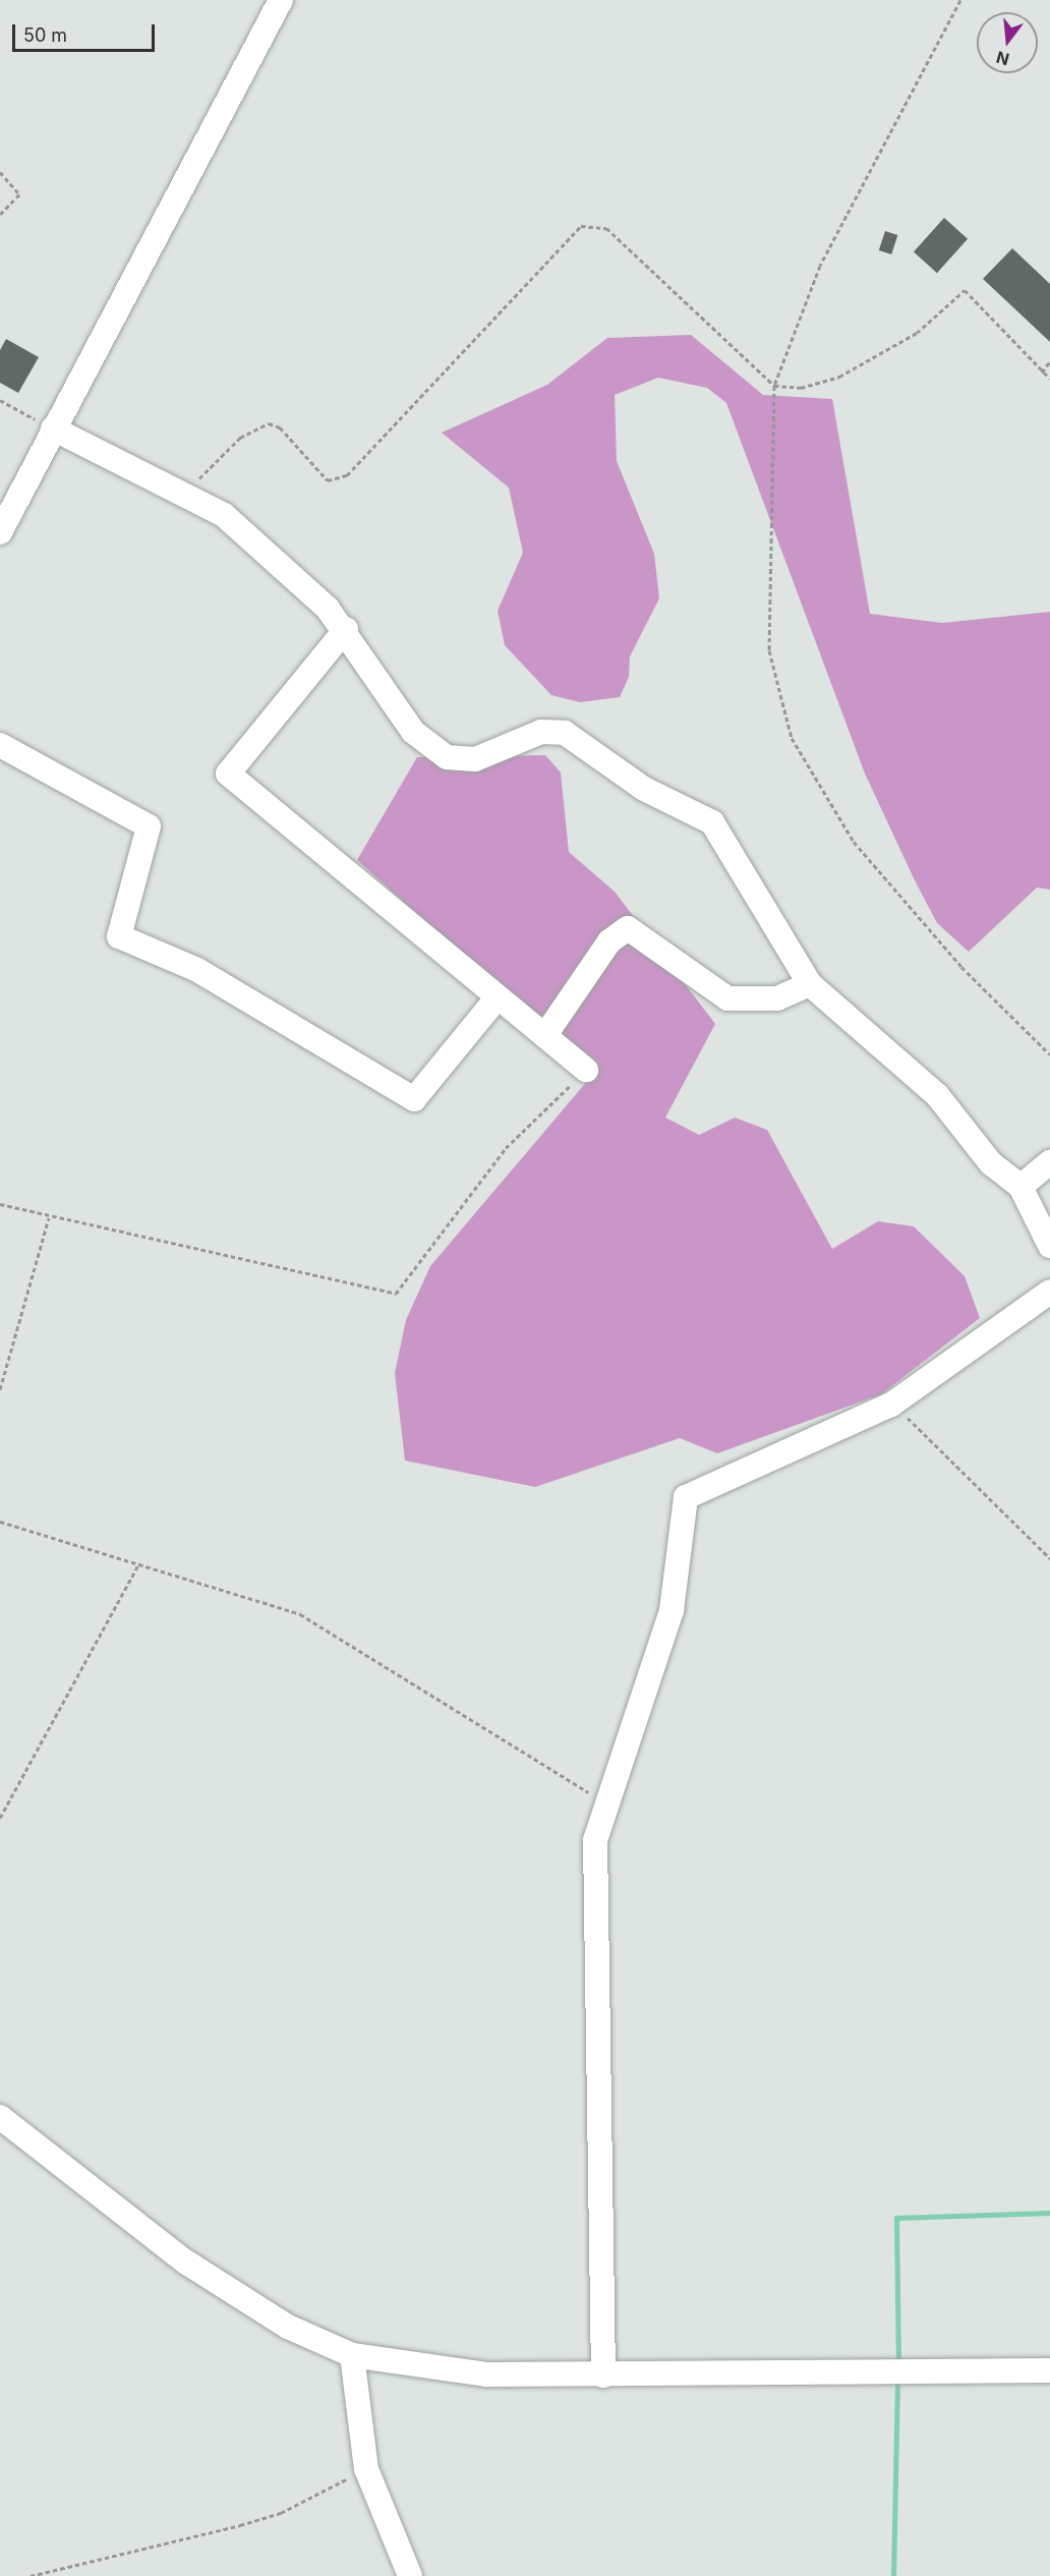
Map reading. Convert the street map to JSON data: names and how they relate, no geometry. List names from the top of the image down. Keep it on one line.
{"scale_bar":"50 m","north":"bottom"}
